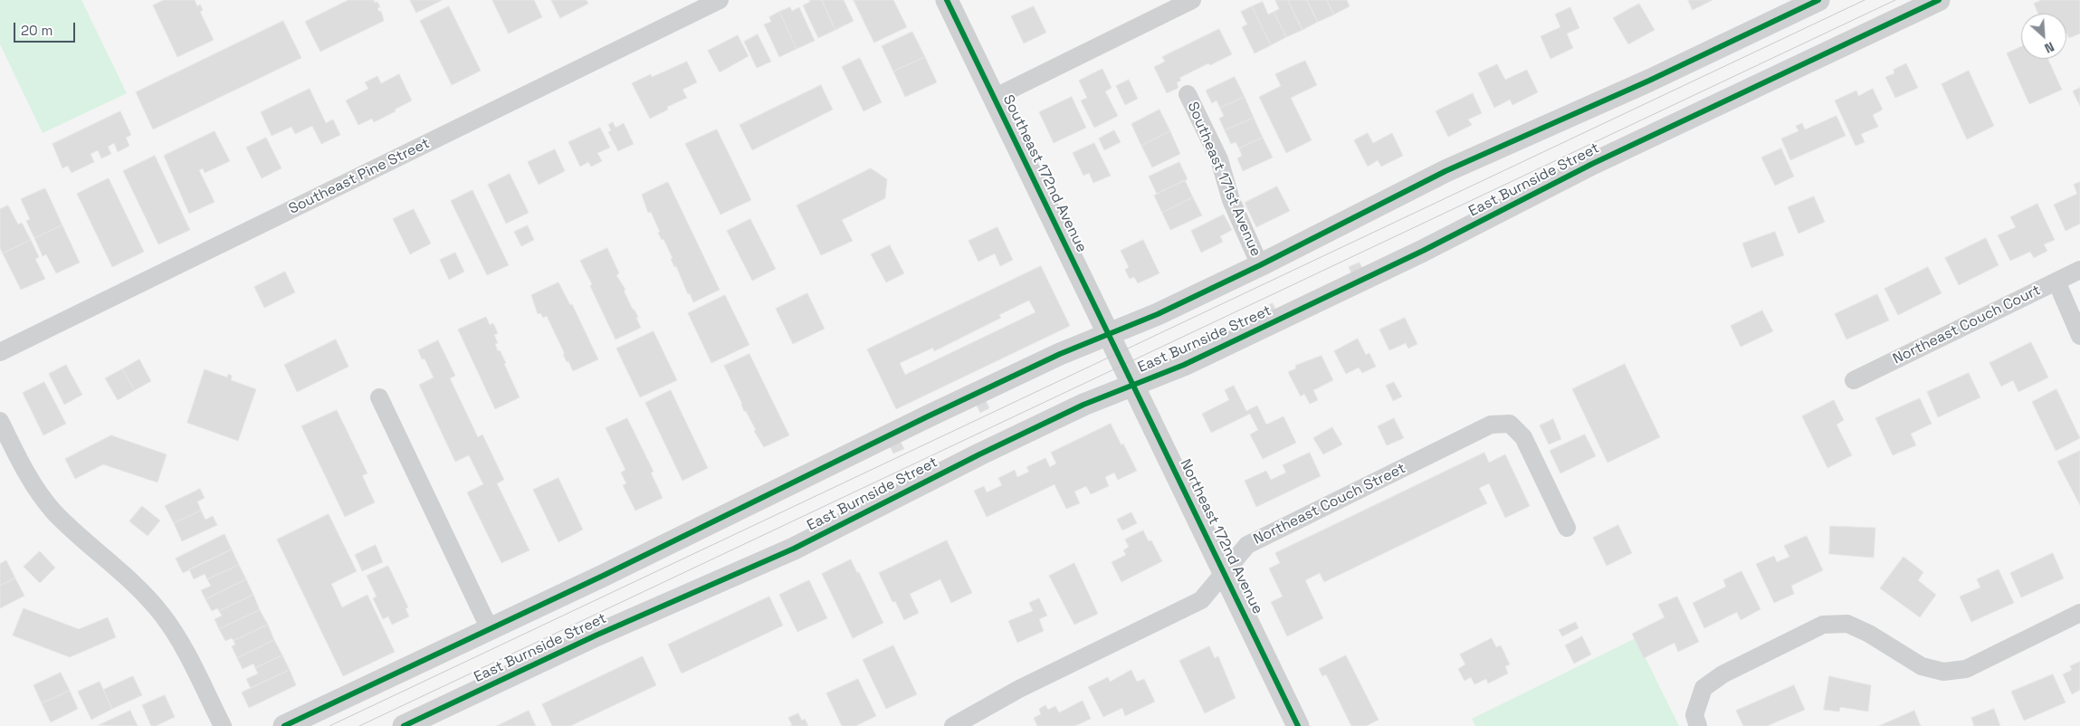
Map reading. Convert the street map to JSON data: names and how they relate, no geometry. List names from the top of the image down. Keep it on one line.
{"streets":{"street":["Southeast 172nd Avenue","Southeast Pine Street","Southeast 171st Avenue","East Burnside Street","Northeast Couch Court","Northeast Couch Street","Northeast 172nd Avenue"]},"crossings":[["Southeast 172nd Avenue","Northeast 172nd Avenue"],["East Burnside Street","Northeast 172nd Avenue"],["Northeast Couch Street","Northeast 172nd Avenue"]],"scale_bar":"20 m","north":"bottom right"}
